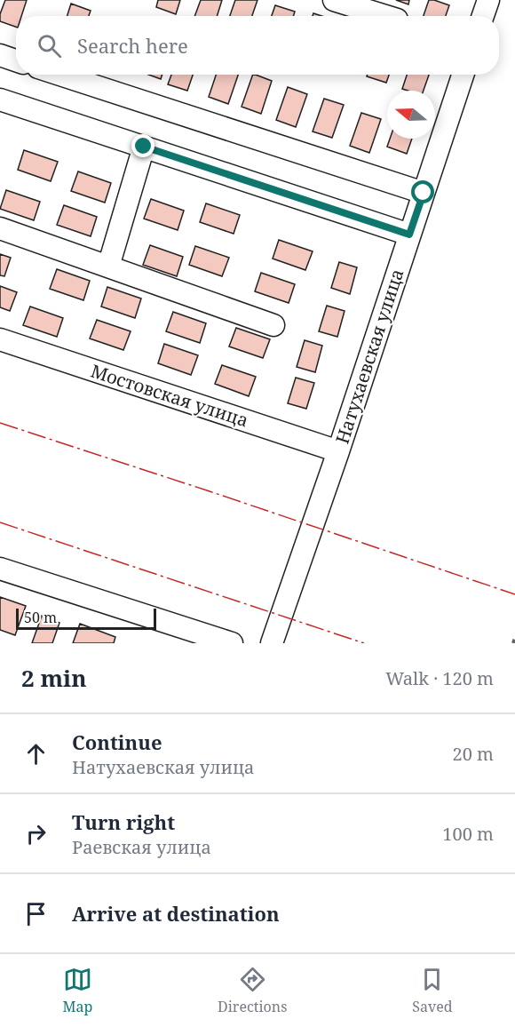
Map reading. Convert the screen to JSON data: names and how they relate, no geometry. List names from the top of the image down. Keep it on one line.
{"streets":{"street":["Натухаевская улица","Мостовская улица"]},"crossings":[["Натухаевская улица","Мостовская улица"]],"scale_bar":"50 m","north":"left","page":{"search":"Search here","scale":"50 m","heading":["2 min","Walk · 120 m"],"list":[["Continue","Натухаевская улица","20 m"],["Turn right","Раевская улица","100 m"],"Arrive at destination"],"nav":["Map","Directions","Saved"]}}
